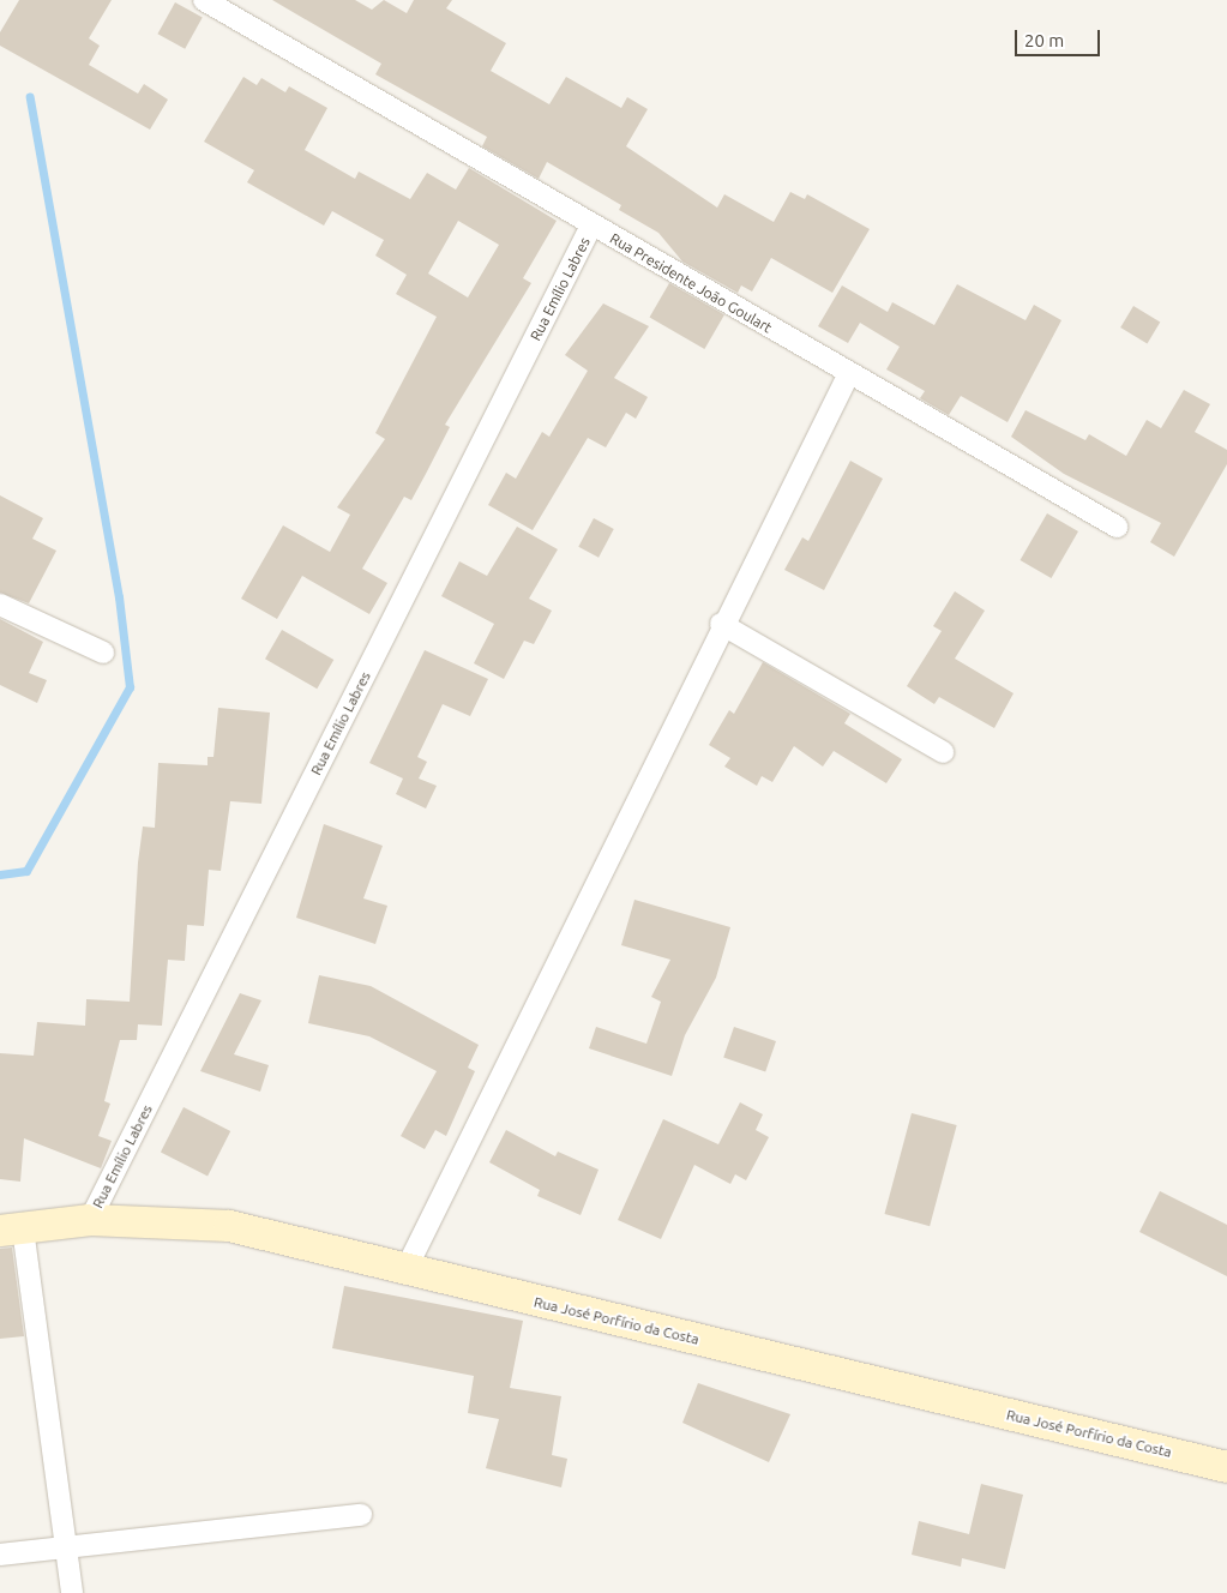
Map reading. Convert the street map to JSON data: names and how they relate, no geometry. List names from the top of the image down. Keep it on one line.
{"streets":{"street":["Rua Presidente João Goulart","Rua Emílio Labres","Rua José Porfírio da Costa"]},"crossings":[["Rua Presidente João Goulart","Rua Emílio Labres"],["Rua Emílio Labres","Rua José Porfírio da Costa"]],"scale_bar":"20 m"}
